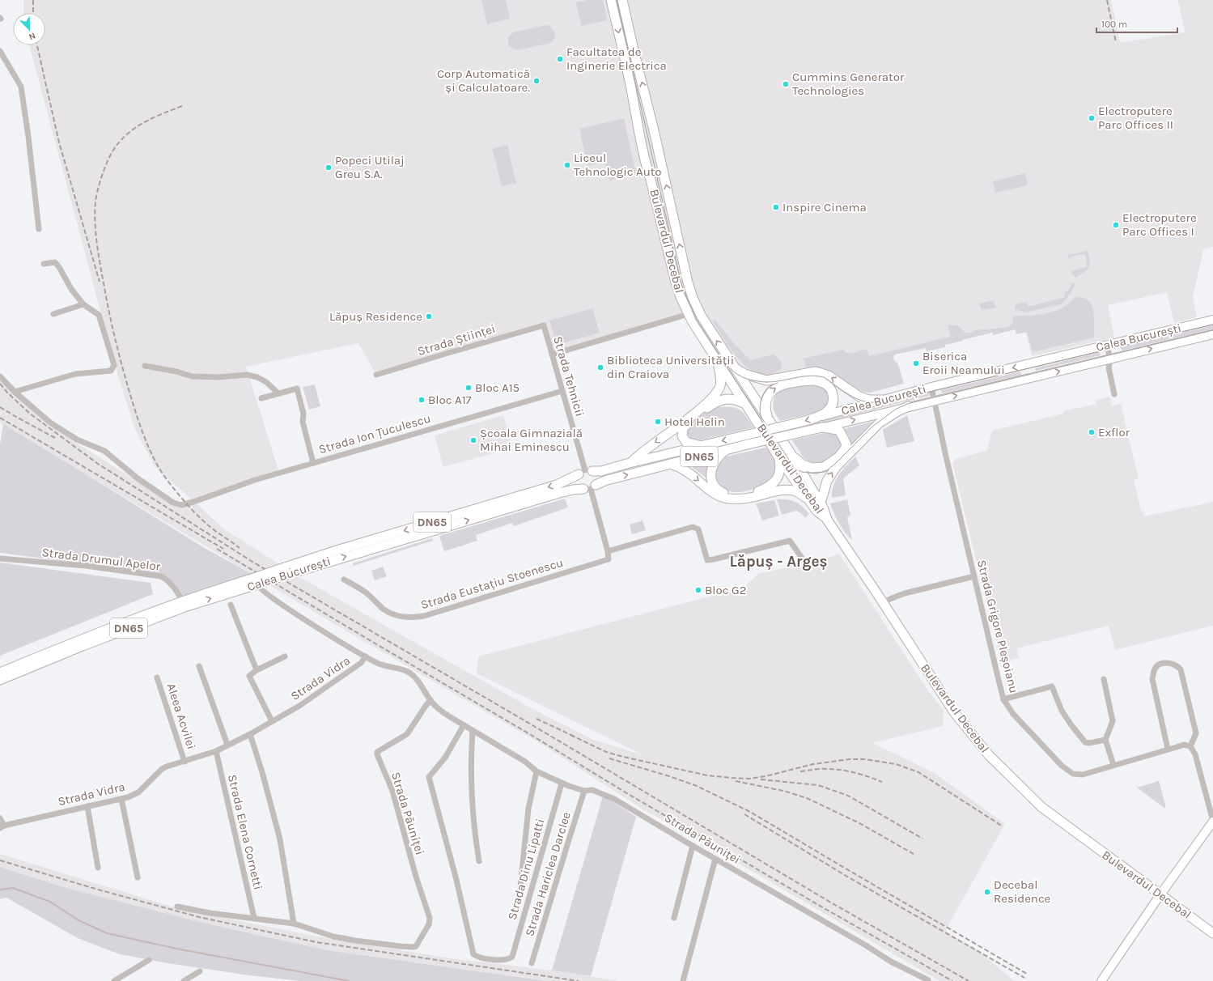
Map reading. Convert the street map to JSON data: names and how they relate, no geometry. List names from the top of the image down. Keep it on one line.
{"streets":{"main road":["Bulevardul Decebal","Calea București","DN65"],"street":["Strada Științei","Strada Tehnicii","Strada Ion Țuculescu","Strada Drumul Apelor","Strada Eustațiu Stoenescu","Strada Grigore Pleșoianu","Strada Vidra","Aleea Acvilei","Strada Păuniței","Strada Elena Cornetti","Strada Dinu Lipatti","Strada Hariclea Darclee"]},"crossings":[["Calea București","Strada Tehnicii"],["Calea București","Strada Drumul Apelor"],["Calea București","Strada Grigore Pleșoianu"],["Calea București","Strada Păuniței"],["Strada Științei","Strada Tehnicii"],["Strada Tehnicii","Strada Ion Țuculescu"],["Strada Vidra","Aleea Acvilei"],["Strada Vidra","Strada Păuniței"],["Strada Vidra","Strada Elena Cornetti"],["Strada Păuniței","Strada Dinu Lipatti"],["Strada Păuniței","Strada Hariclea Darclee"]],"districts":["Lăpuș - Argeș"],"places":["Facultatea de Inginerie Electrica","Corp Automatică și Calculatoare.","Cummins Generator Technologies","Electroputere Parc Offices II","Liceul Tehnologic Auto","Popeci Utilaj Greu S.A.","Inspire Cinema","Electroputere Parc Offices I","Lăpuș Residence","Biserica Eroii Neamului","Biblioteca Universității din Craiova","Bloc A15","Bloc A17","Hotel Helin","Exflor","Școala Gimnazială Mihai Eminescu","Bloc G2","Decebal Residence"],"scale_bar":"100 m","north":"bottom right"}
